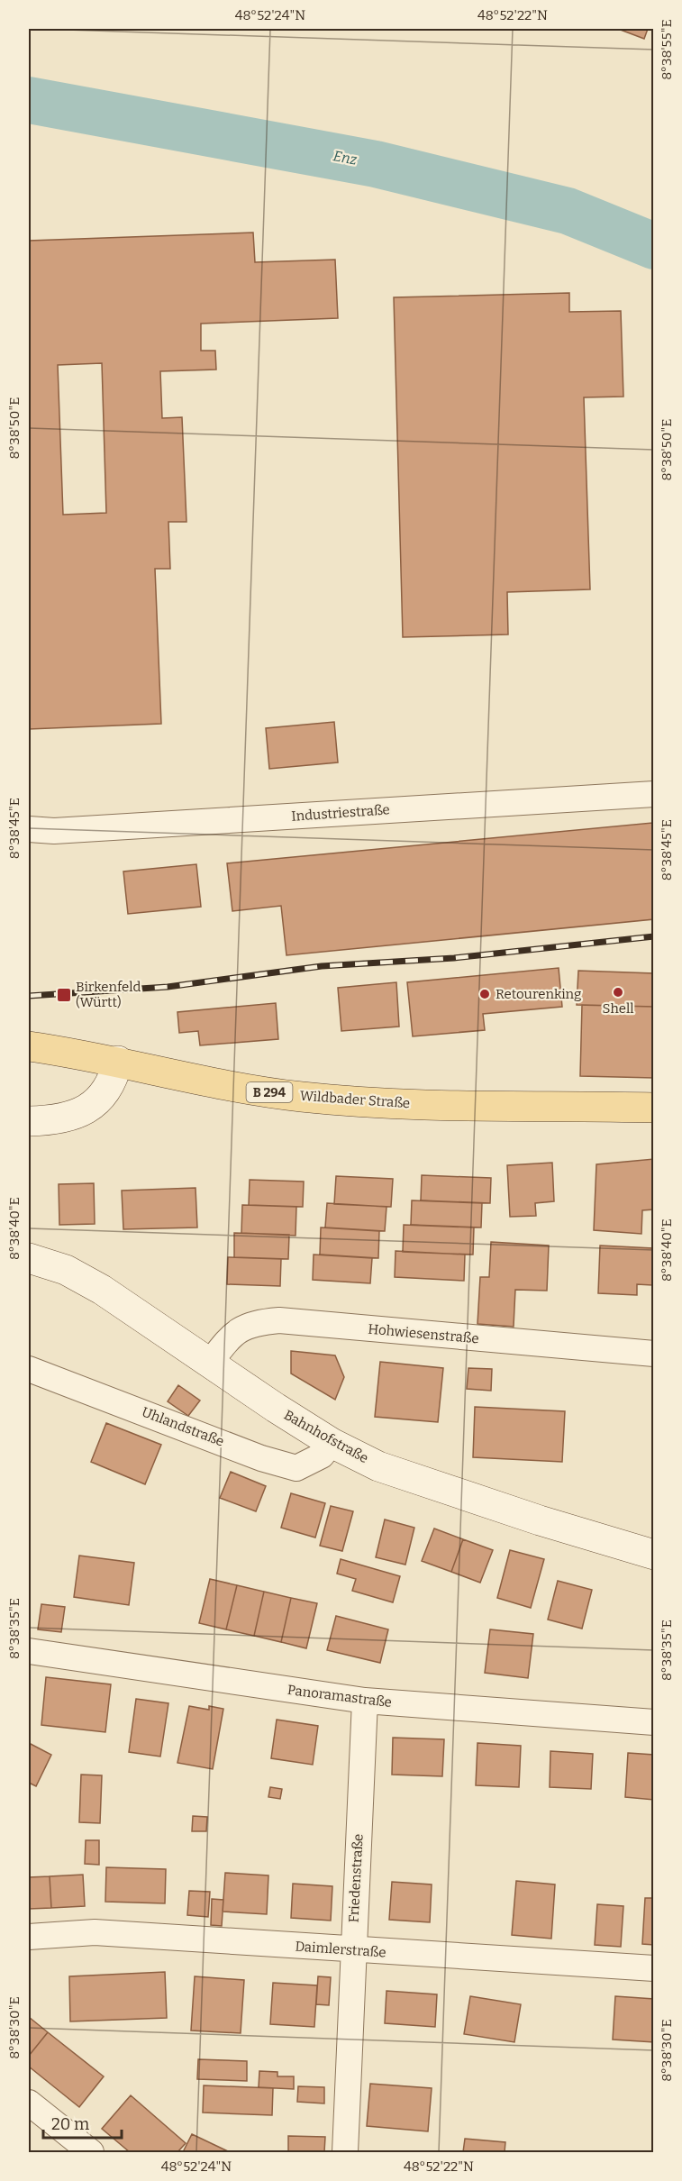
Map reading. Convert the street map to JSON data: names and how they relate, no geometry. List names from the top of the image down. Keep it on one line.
{"streets":{"main road":["B 294","Wildbader Straße","Bahnhofstraße"],"street":["Industriestraße","Hohwiesenstraße","Uhlandstraße","Panoramastraße","Friedenstraße","Daimlerstraße"]},"crossings":[["Hohwiesenstraße","Bahnhofstraße"],["Uhlandstraße","Bahnhofstraße"],["Panoramastraße","Friedenstraße"],["Friedenstraße","Daimlerstraße"]],"water":["Enz"],"places":{"other":["Shell","Retourenking"],"transit":["Birkenfeld (Württ)"]},"scale_bar":"20 m","coordinates":["48°52'24\"N","48°52'22\"N","8°38'55\"E","8°38'50\"E","8°38'45\"E","8°38'40\"E","8°38'35\"E","8°38'30\"E"]}
